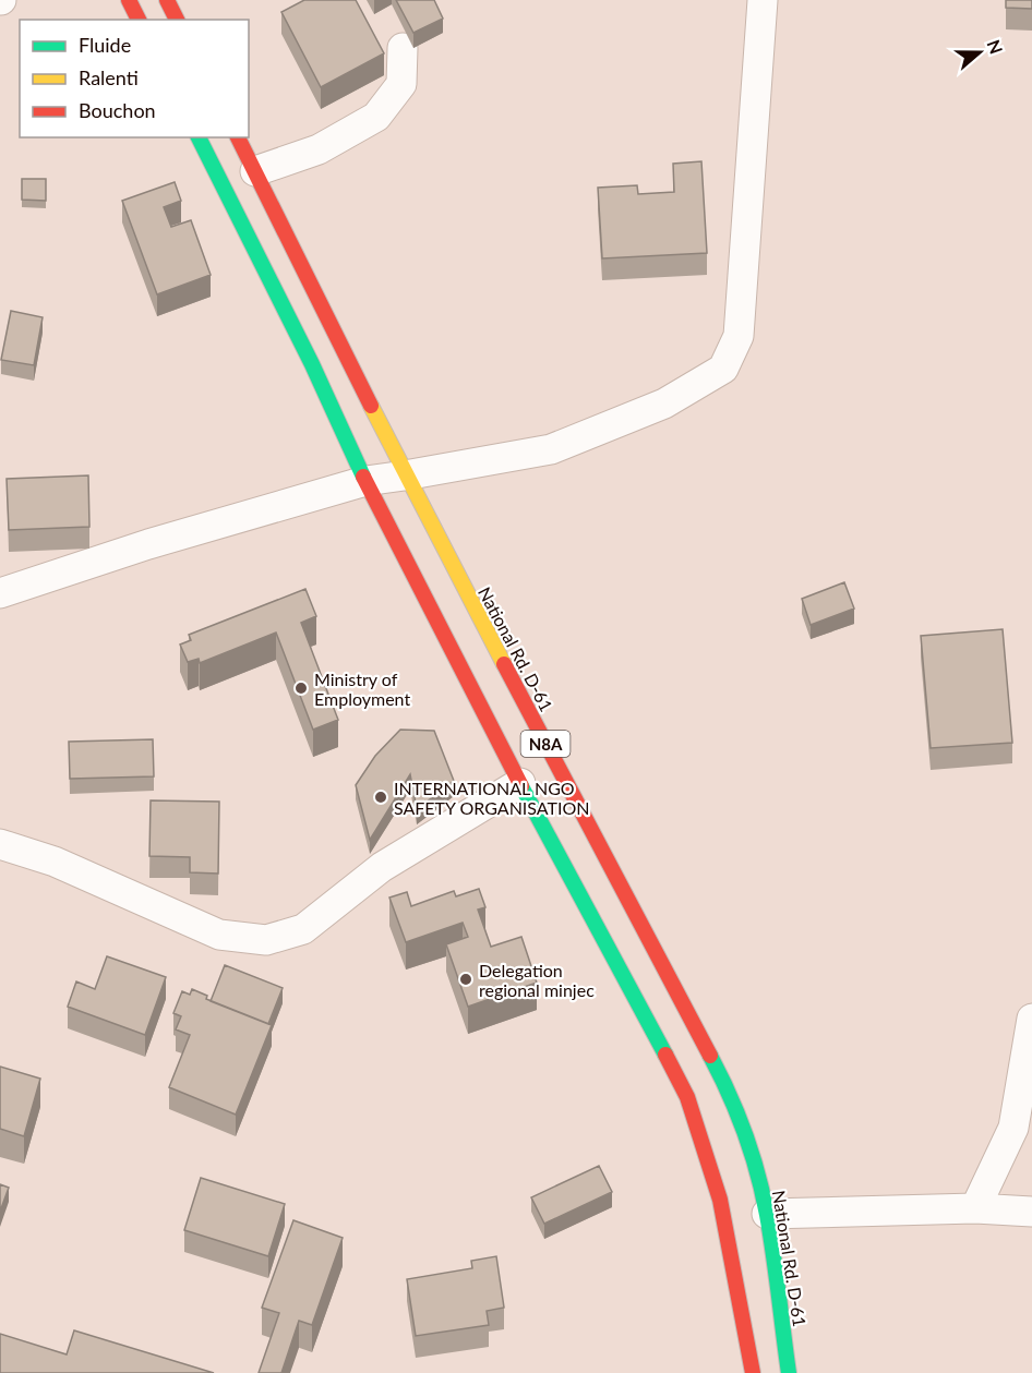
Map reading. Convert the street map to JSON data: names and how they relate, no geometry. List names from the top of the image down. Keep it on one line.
{"streets":{"highway":["National Rd. D-61","N8A"]},"places":["Ministry of Employment","INTERNATIONAL NGO SAFETY ORGANISATION","Delegation regional minjec"],"legend":["Fluide","Ralenti","Bouchon"],"north":"right"}
